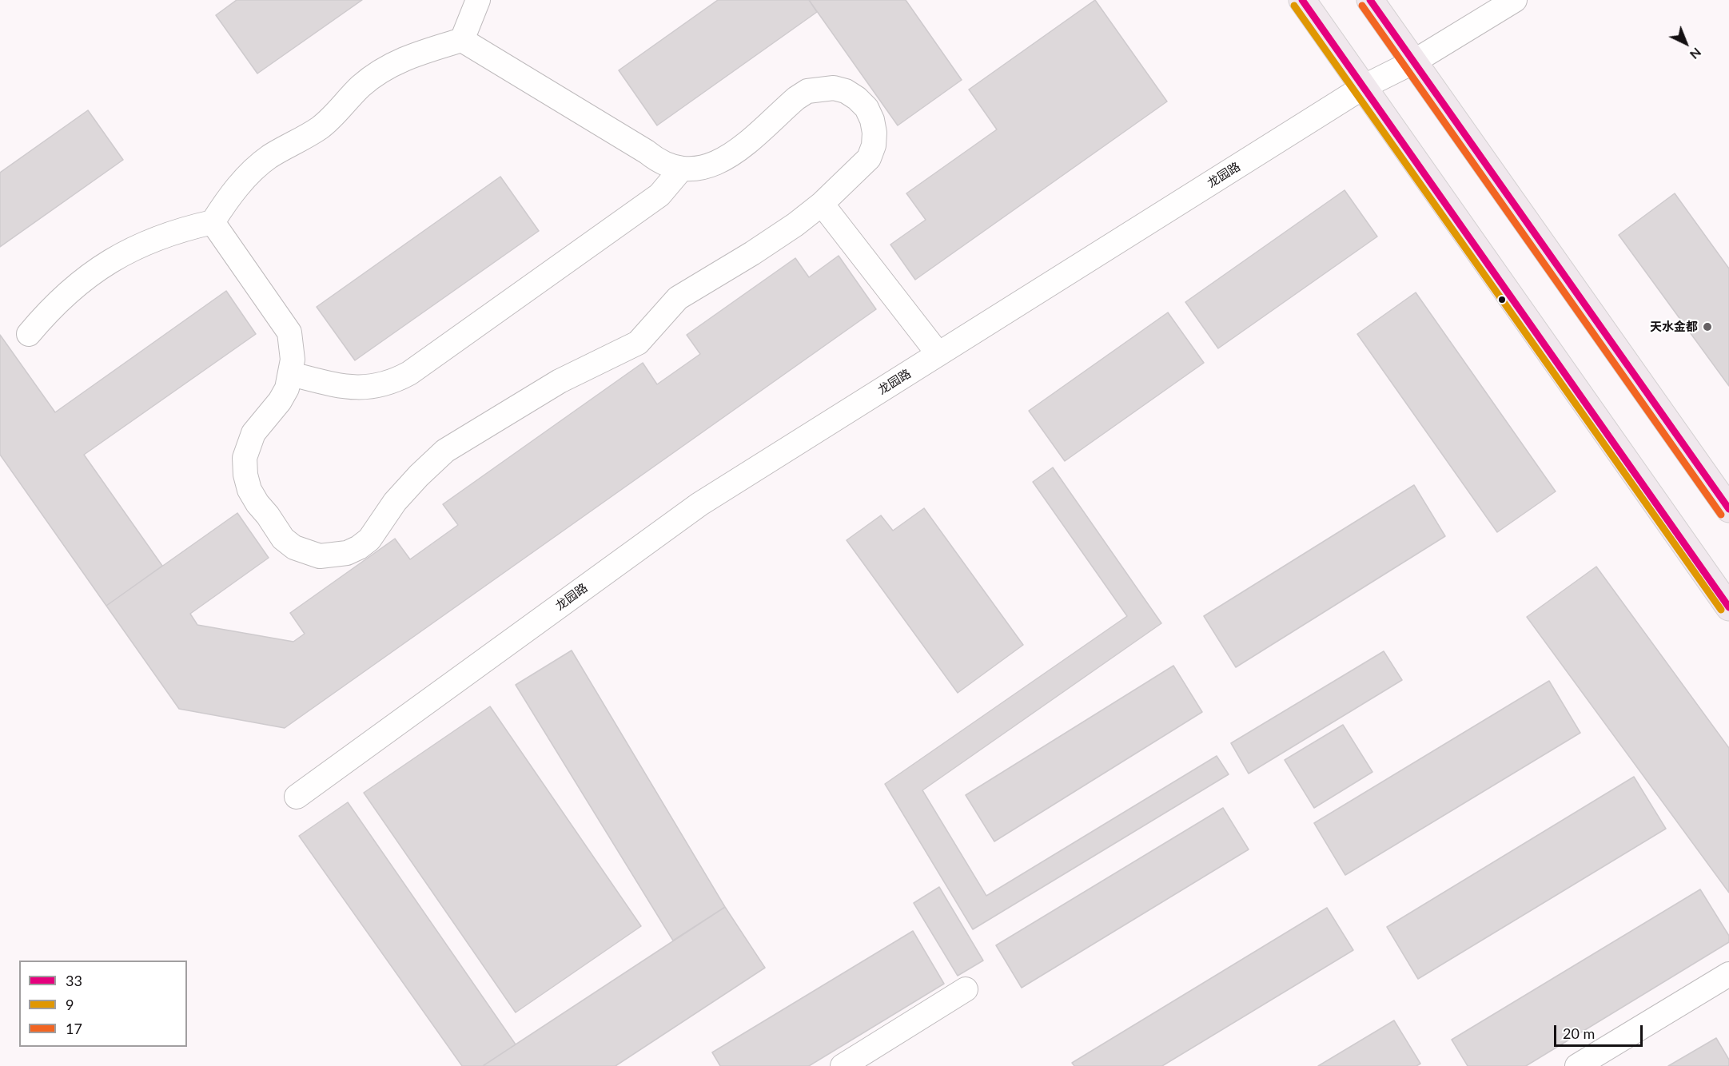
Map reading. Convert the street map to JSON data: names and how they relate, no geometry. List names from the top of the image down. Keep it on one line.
{"streets":{"street":["龙园路"]},"places":["天水金都"],"lines":["transit line 33","transit line 9","transit line 17"],"legend":["33","9","17"],"scale_bar":"20 m","north":"bottom right"}
